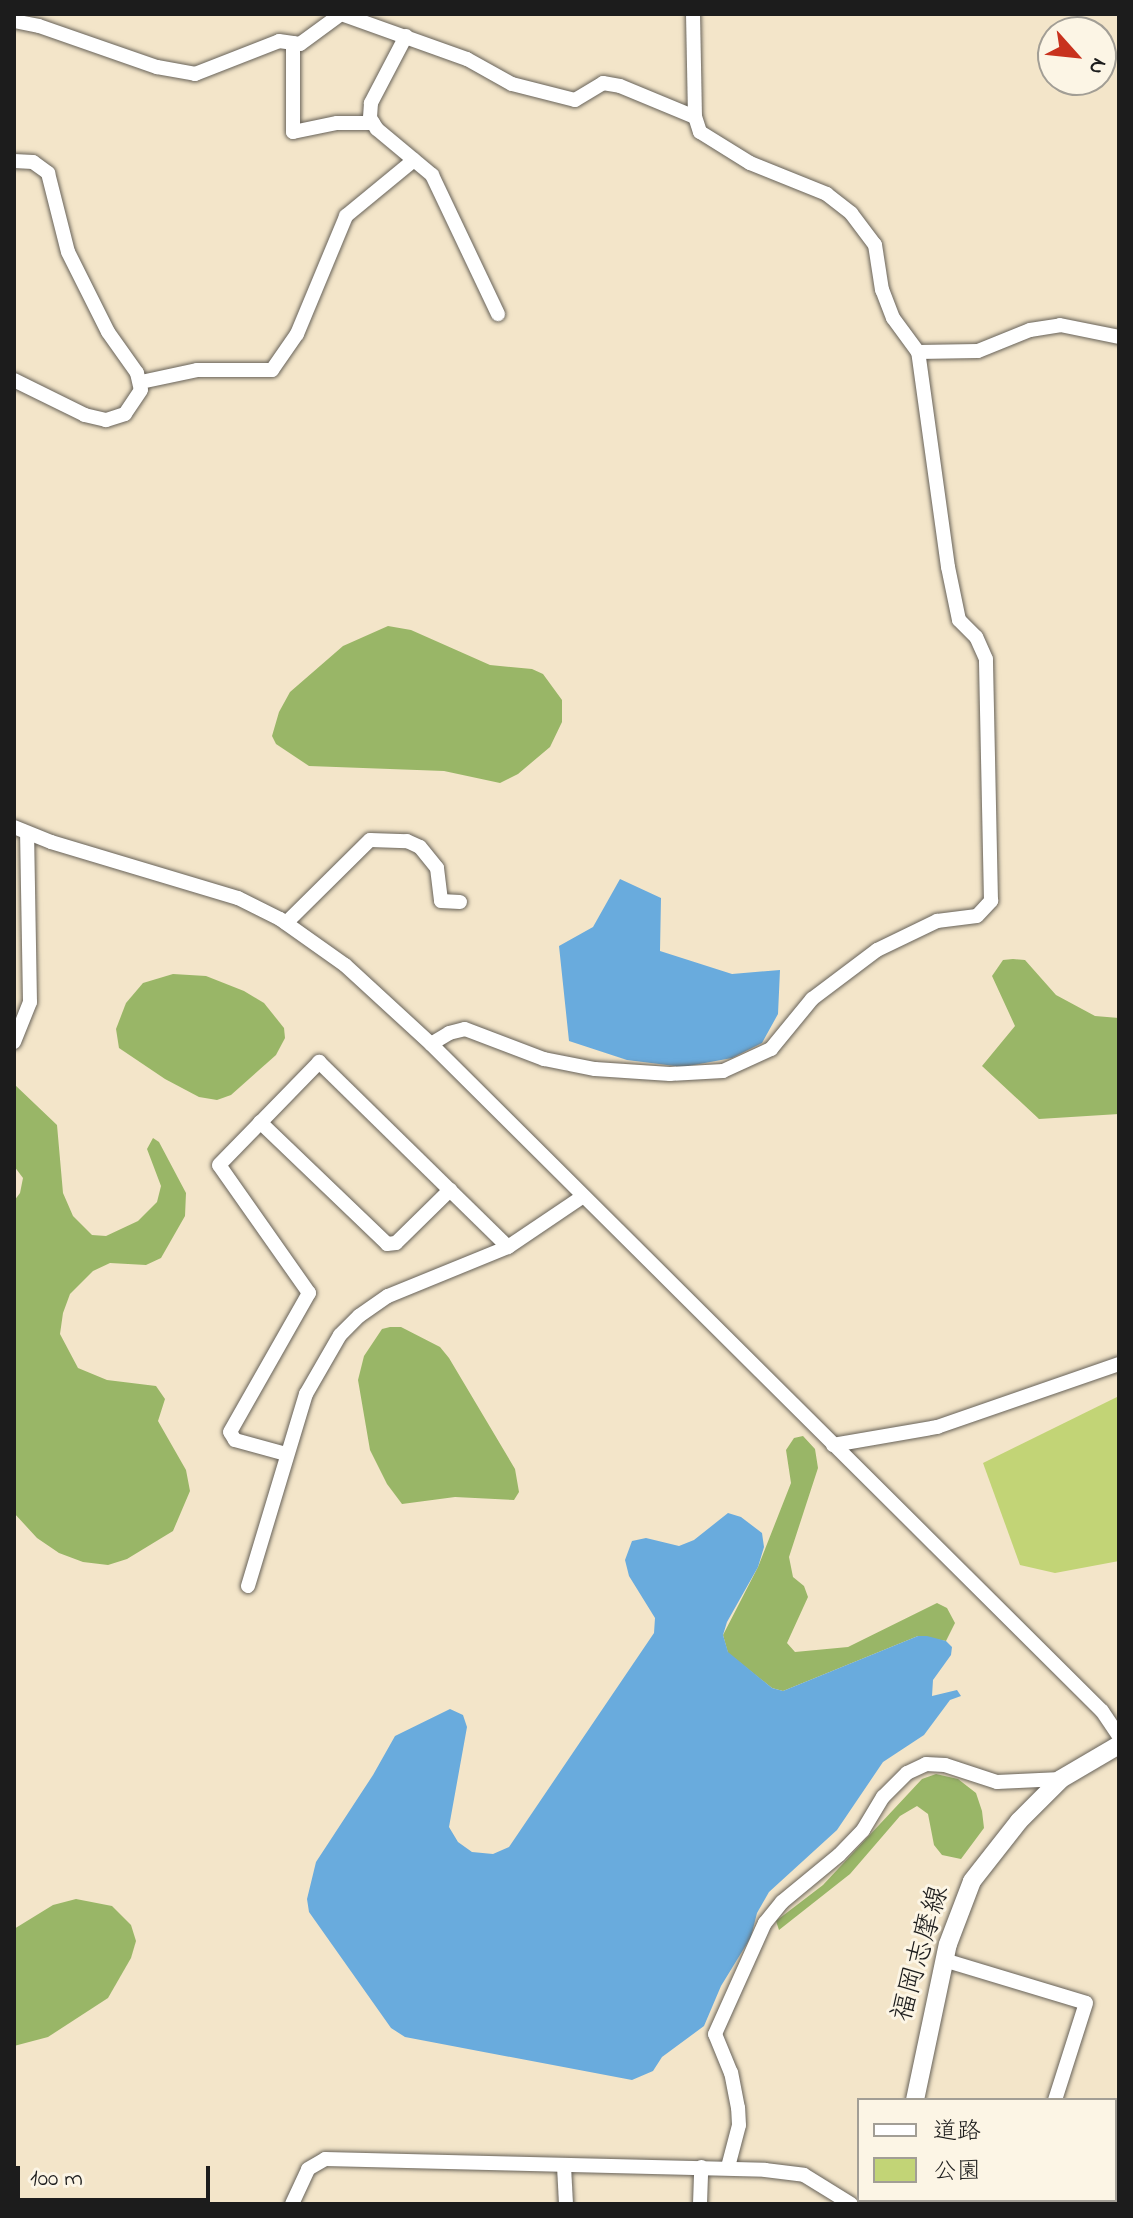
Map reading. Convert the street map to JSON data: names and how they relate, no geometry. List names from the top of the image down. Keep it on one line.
{"streets":{"main road":["福岡志摩線"]},"legend":["道路","公園"],"scale_bar":"100 m","north":"bottom right"}
